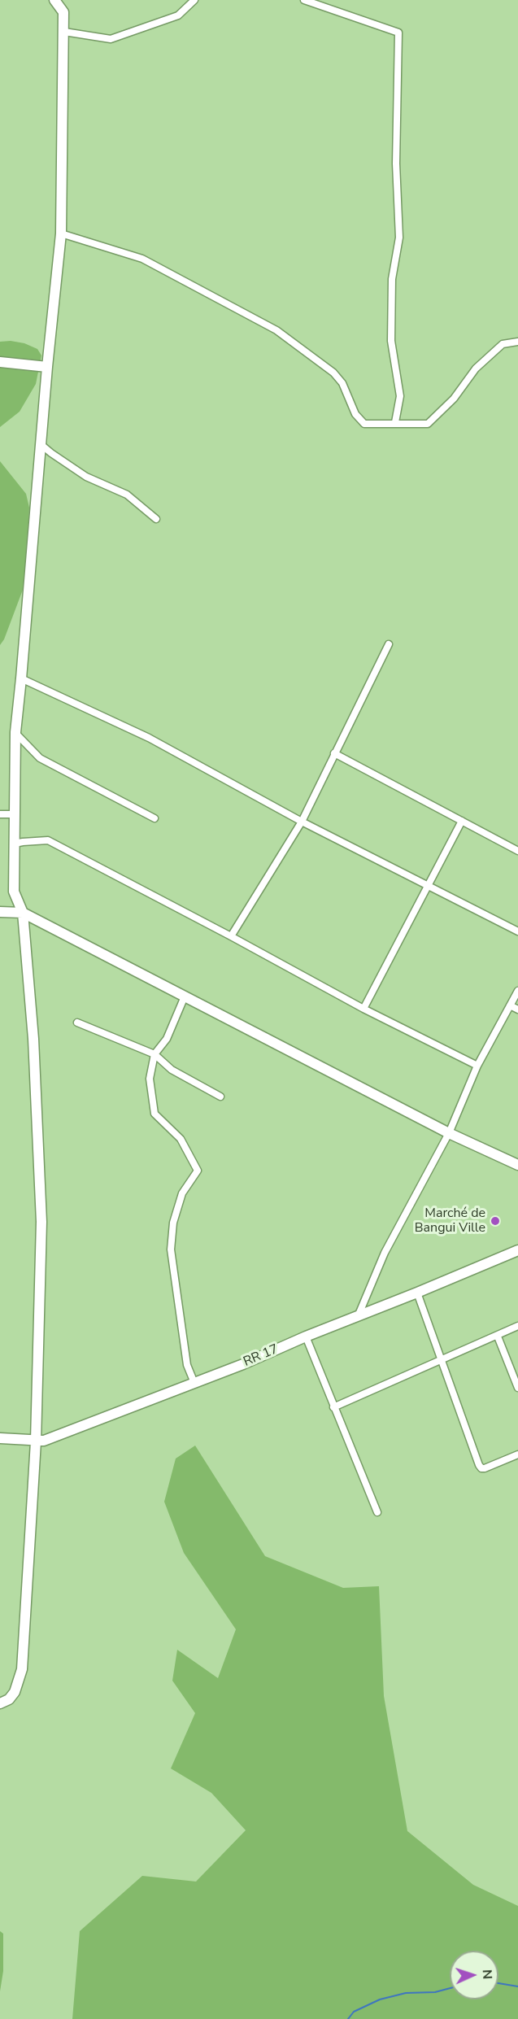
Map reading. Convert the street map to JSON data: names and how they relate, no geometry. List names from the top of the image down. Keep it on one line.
{"streets":{"street":["RR 17"]},"places":["Marché de Bangui Ville"],"north":"right"}
